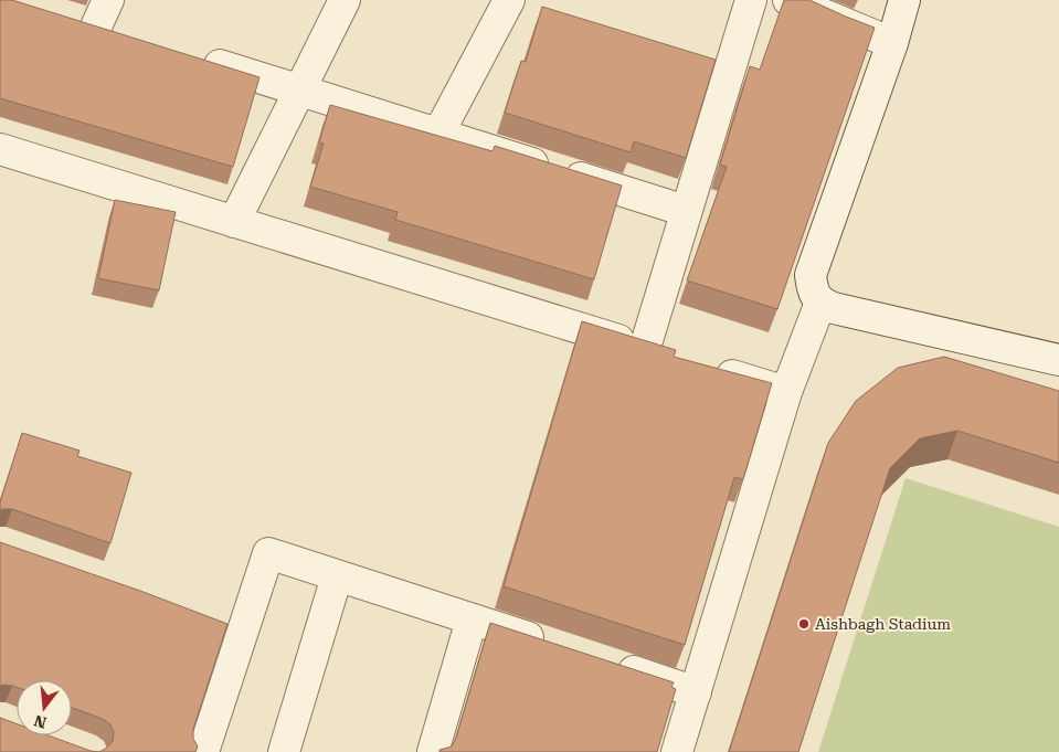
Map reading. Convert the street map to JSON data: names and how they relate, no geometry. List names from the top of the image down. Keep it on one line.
{"places":["Aishbagh Stadium"],"north":"bottom"}
